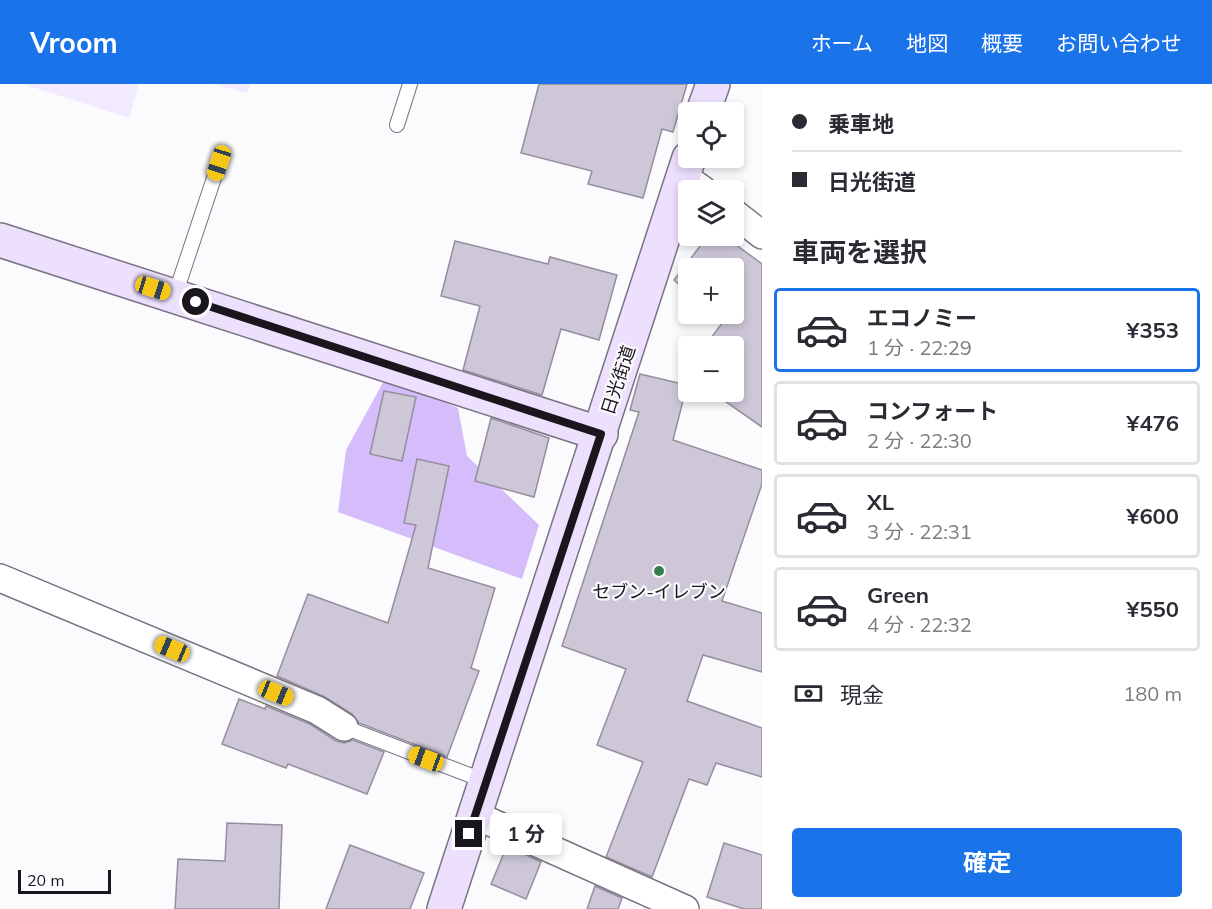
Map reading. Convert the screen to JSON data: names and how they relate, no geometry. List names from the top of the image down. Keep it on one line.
{"streets":{"main road":["日光街道"]},"places":["セブン-イレブン"],"scale_bar":"20 m","page":{"header":"Vroom","nav":["ホーム","地図","概要","お問い合わせ"],"banner":["乗車地","日光街道"],"map_buttons":["+","−"],"heading":"車両を選択","list":[{"name":"エコノミー","note":"1 分 · 22:29","value":"¥353"},{"name":"コンフォート","note":"2 分 · 22:30","value":"¥476"},{"name":"XL","note":"3 分 · 22:31","value":"¥600"},{"name":"Green","note":"4 分 · 22:32","value":"¥550"}],"pay":["現金","180 m"],"bubble":"1 分","buttons":"確定","scale":"20 m"}}
